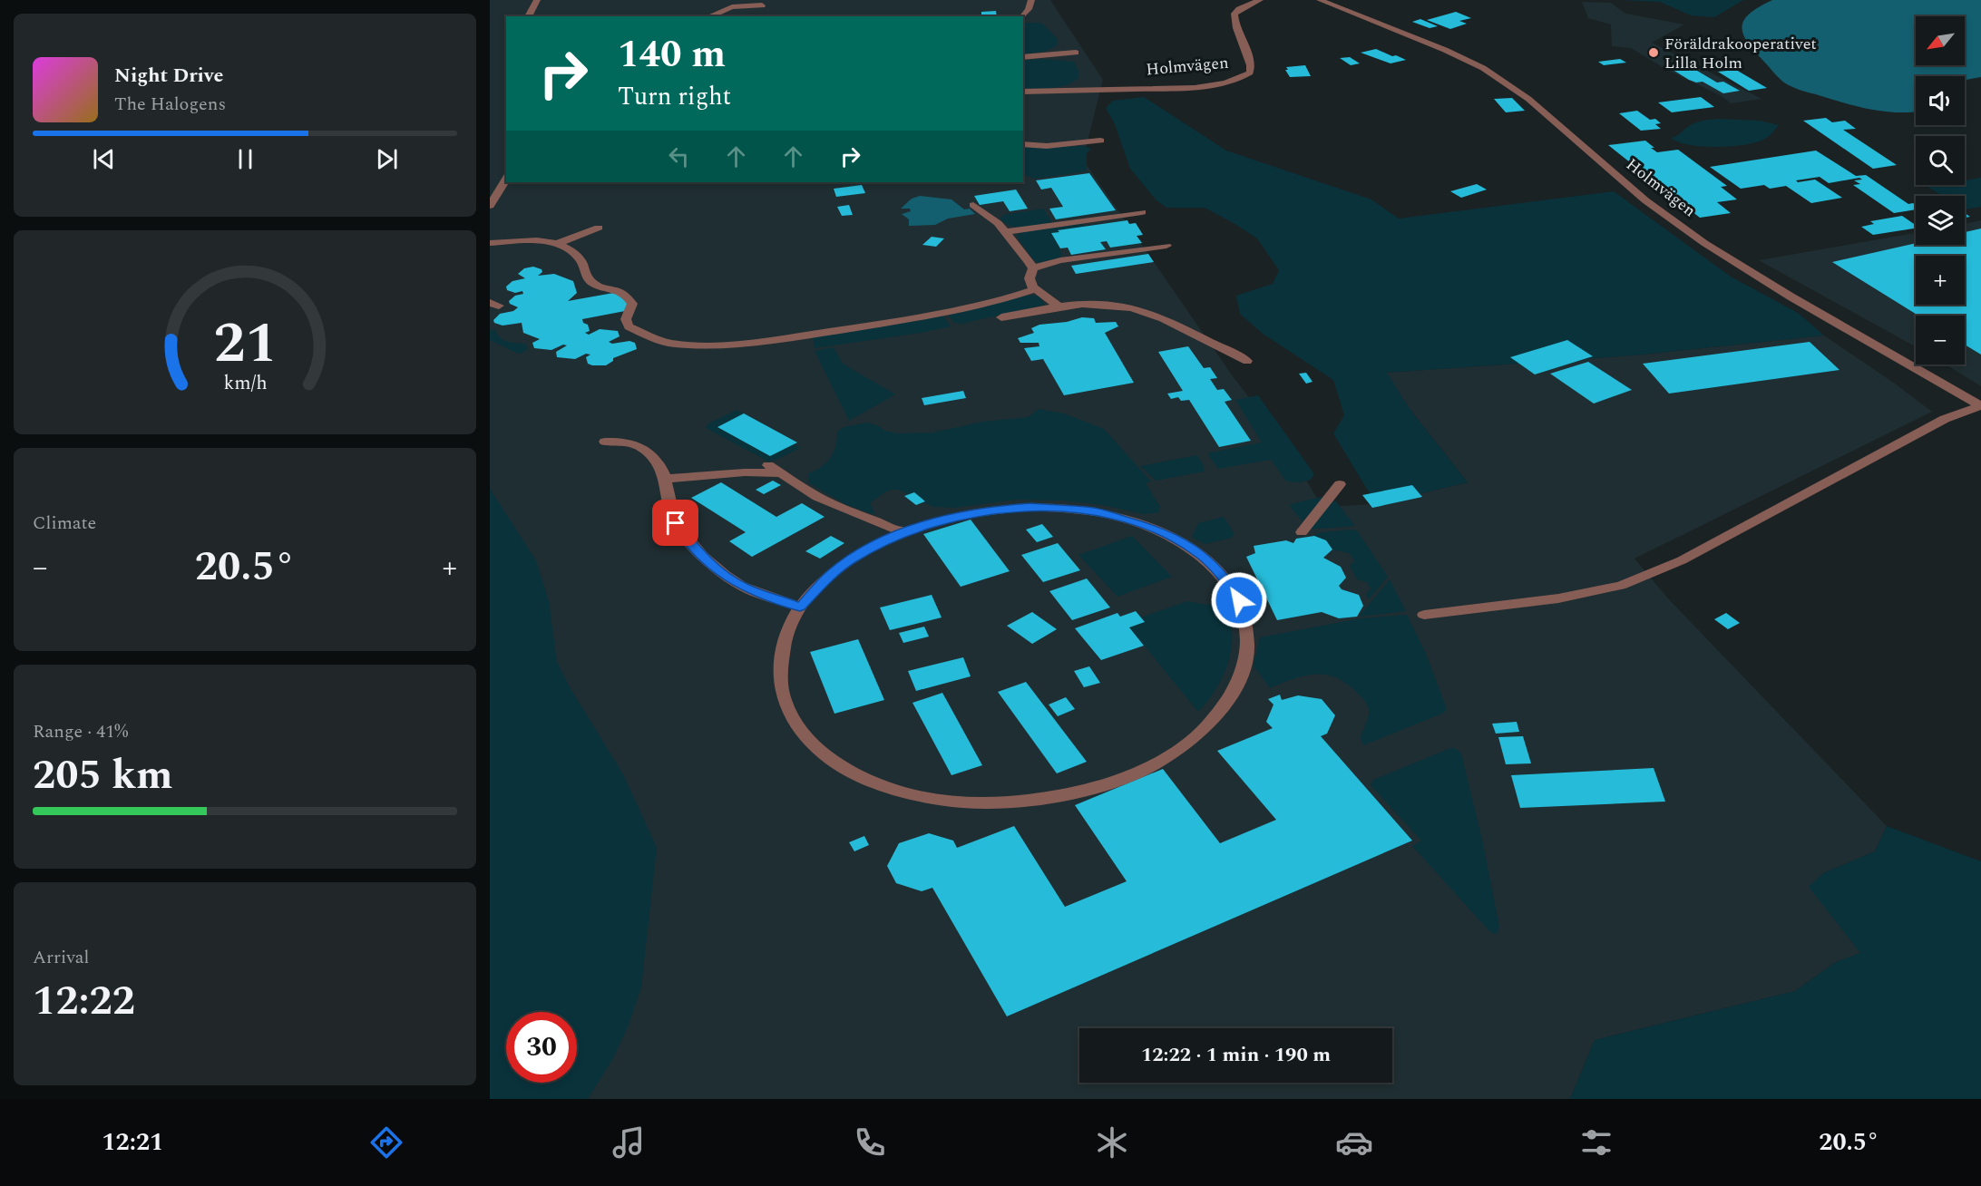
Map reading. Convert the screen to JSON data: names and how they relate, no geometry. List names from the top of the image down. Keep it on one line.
{"streets":{"street":["Holmvägen"]},"places":["Föräldrakooperativet Lilla Holm"],"north":"bottom left","page":{"map_buttons":["+","−"],"turn":["140 m","Turn right"],"song":["Night Drive","The Halogens"],"tile":["Climate",["Range · 41%","205 km"],["Arrival","12:22"]],"heat":["−","20.5°","+"],"limit":"30","trip":"12:22 · 1 min · 190 m","tabs":["12:21","20.5°"],"gauge":["21","km/h"]}}
